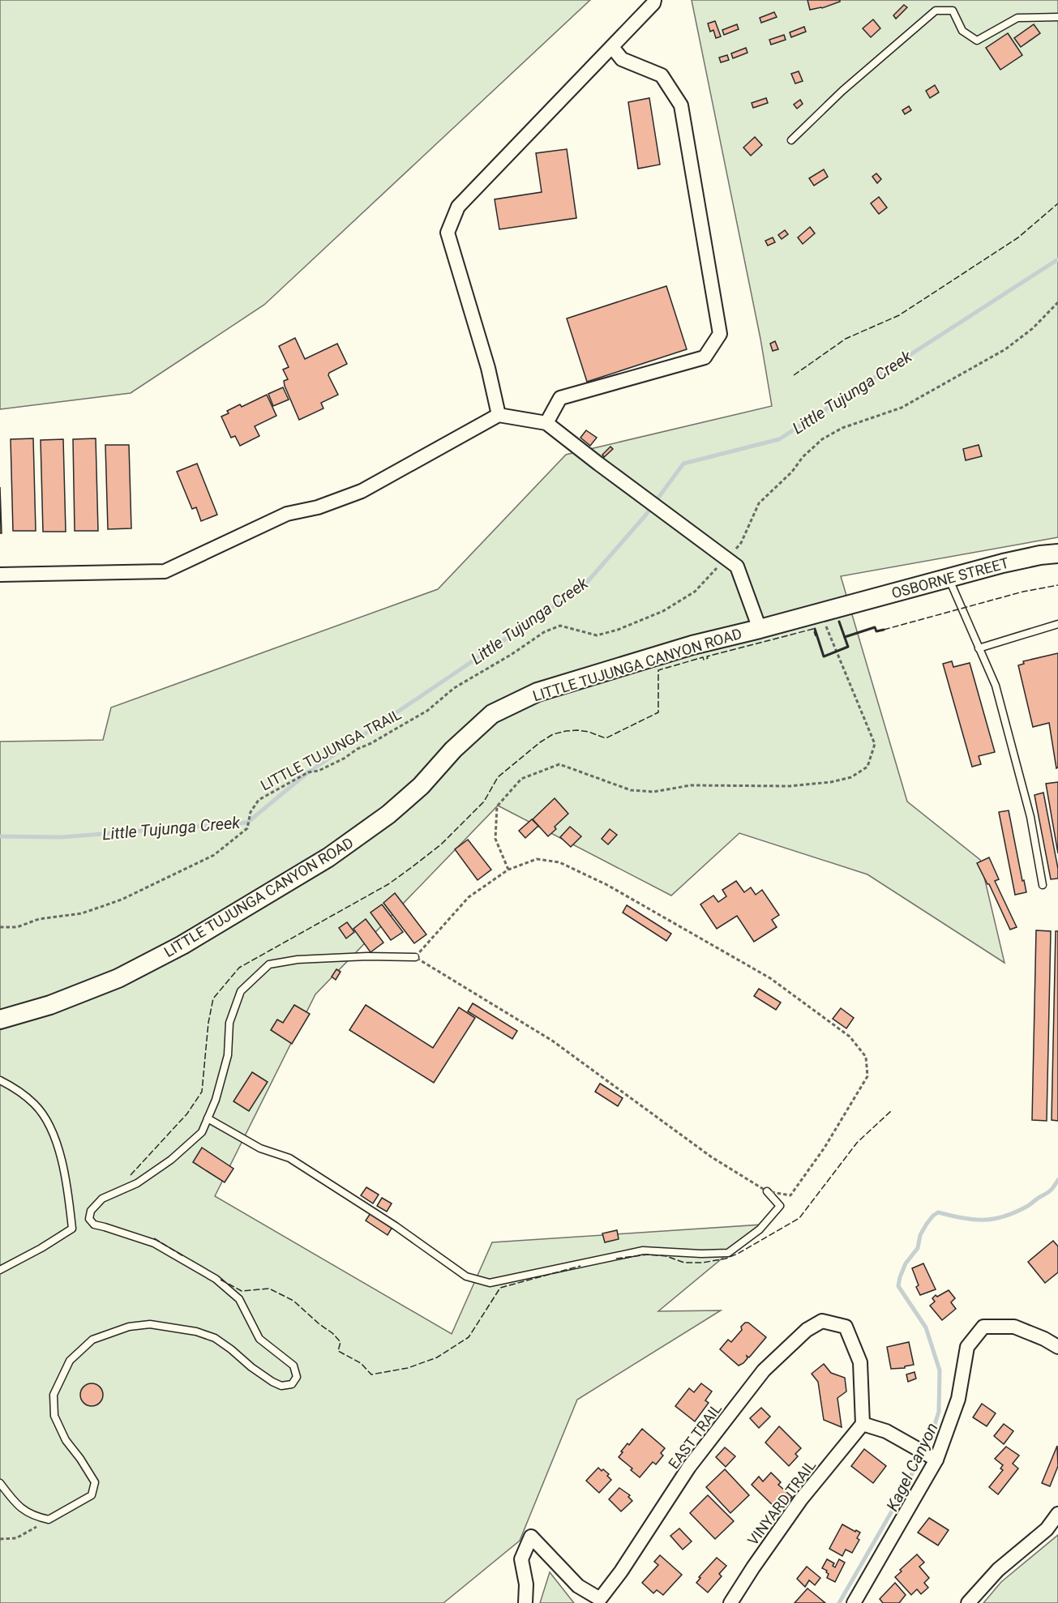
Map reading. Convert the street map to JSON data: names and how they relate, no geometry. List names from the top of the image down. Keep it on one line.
{"streets":{"main road":["OSBORNE STREET","LITTLE TUJUNGA CANYON ROAD"],"street":["EAST TRAIL","VINYARD TRAIL"],"path":["LITTLE TUJUNGA TRAIL"]},"crossings":[["OSBORNE STREET","LITTLE TUJUNGA CANYON ROAD"],["EAST TRAIL","VINYARD TRAIL"]],"water":["Little Tujunga Creek","Kagel Canyon"]}
